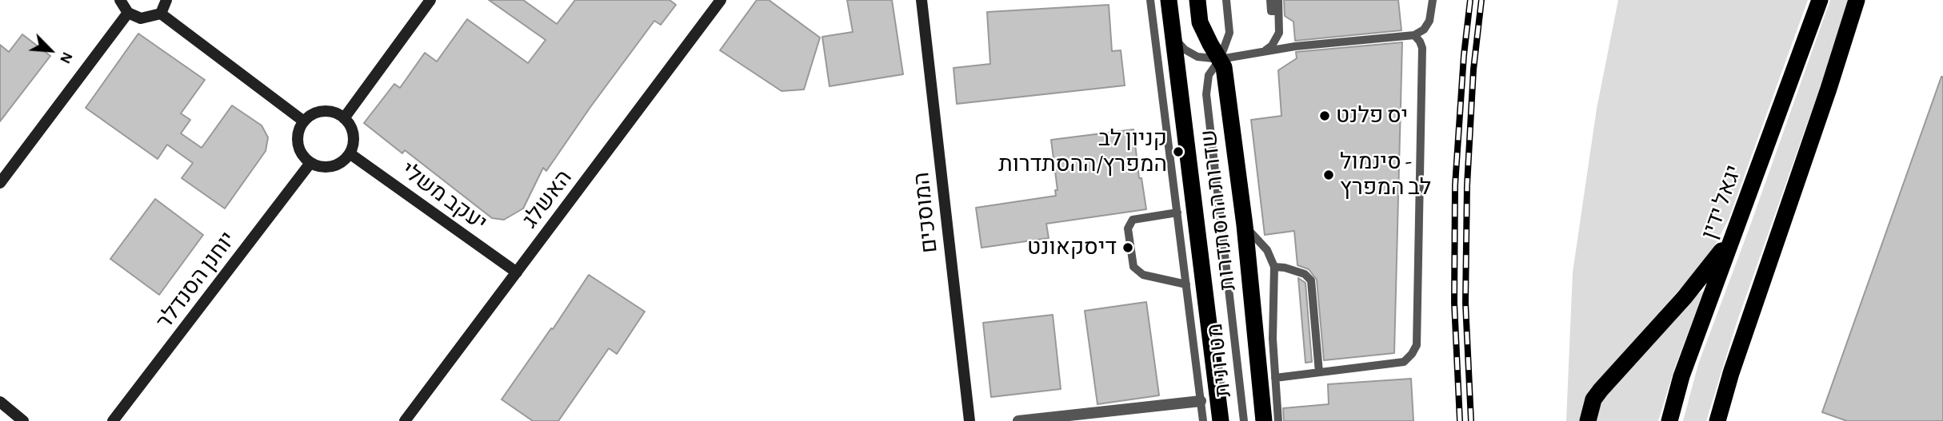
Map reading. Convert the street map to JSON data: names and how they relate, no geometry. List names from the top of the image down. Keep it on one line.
{"streets":{"highway":["יגאל ידין","שדרות ההסתדרות"],"street":["יעקב משלי","האשלג","המוסכים","יוחנן הסנדלר"],"lane":["מטרונית"]},"crossings":[["יעקב משלי","האשלג"],["יעקב משלי","יוחנן הסנדלר"],["שדרות ההסתדרות","מטרונית"]],"places":["יס פלנט","קניון לב המפרץ/ההסתדרות","סינמול - לב המפרץ","דיסקאונט"],"north":"bottom right"}
